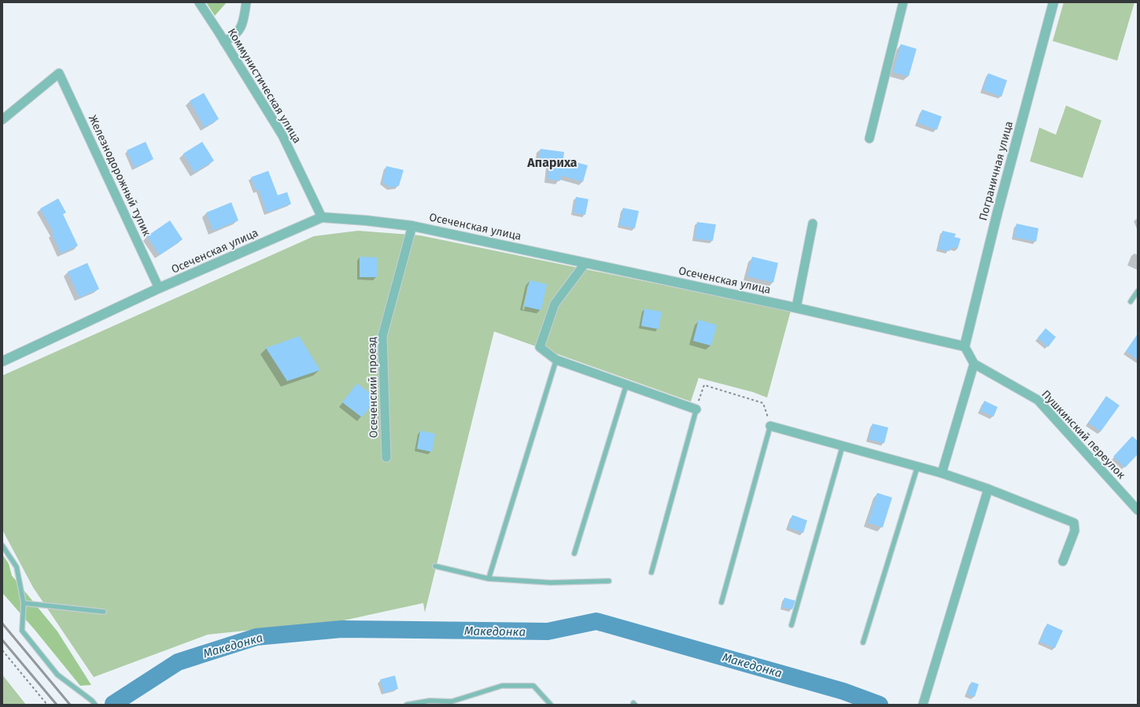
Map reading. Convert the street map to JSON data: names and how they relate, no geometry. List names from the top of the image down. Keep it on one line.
{"streets":{"street":["Коммунистическая улица","Пограничная улица","Железнодорожный тупик","Осеченская улица","Осеченский проезд","Пушкинский переулок"]},"crossings":[["Коммунистическая улица","Осеченская улица"],["Пограничная улица","Осеченская улица"],["Железнодорожный тупик","Осеченская улица"],["Осеченская улица","Осеченский проезд"]],"districts":["Апариха"],"water":["Македонка"]}
